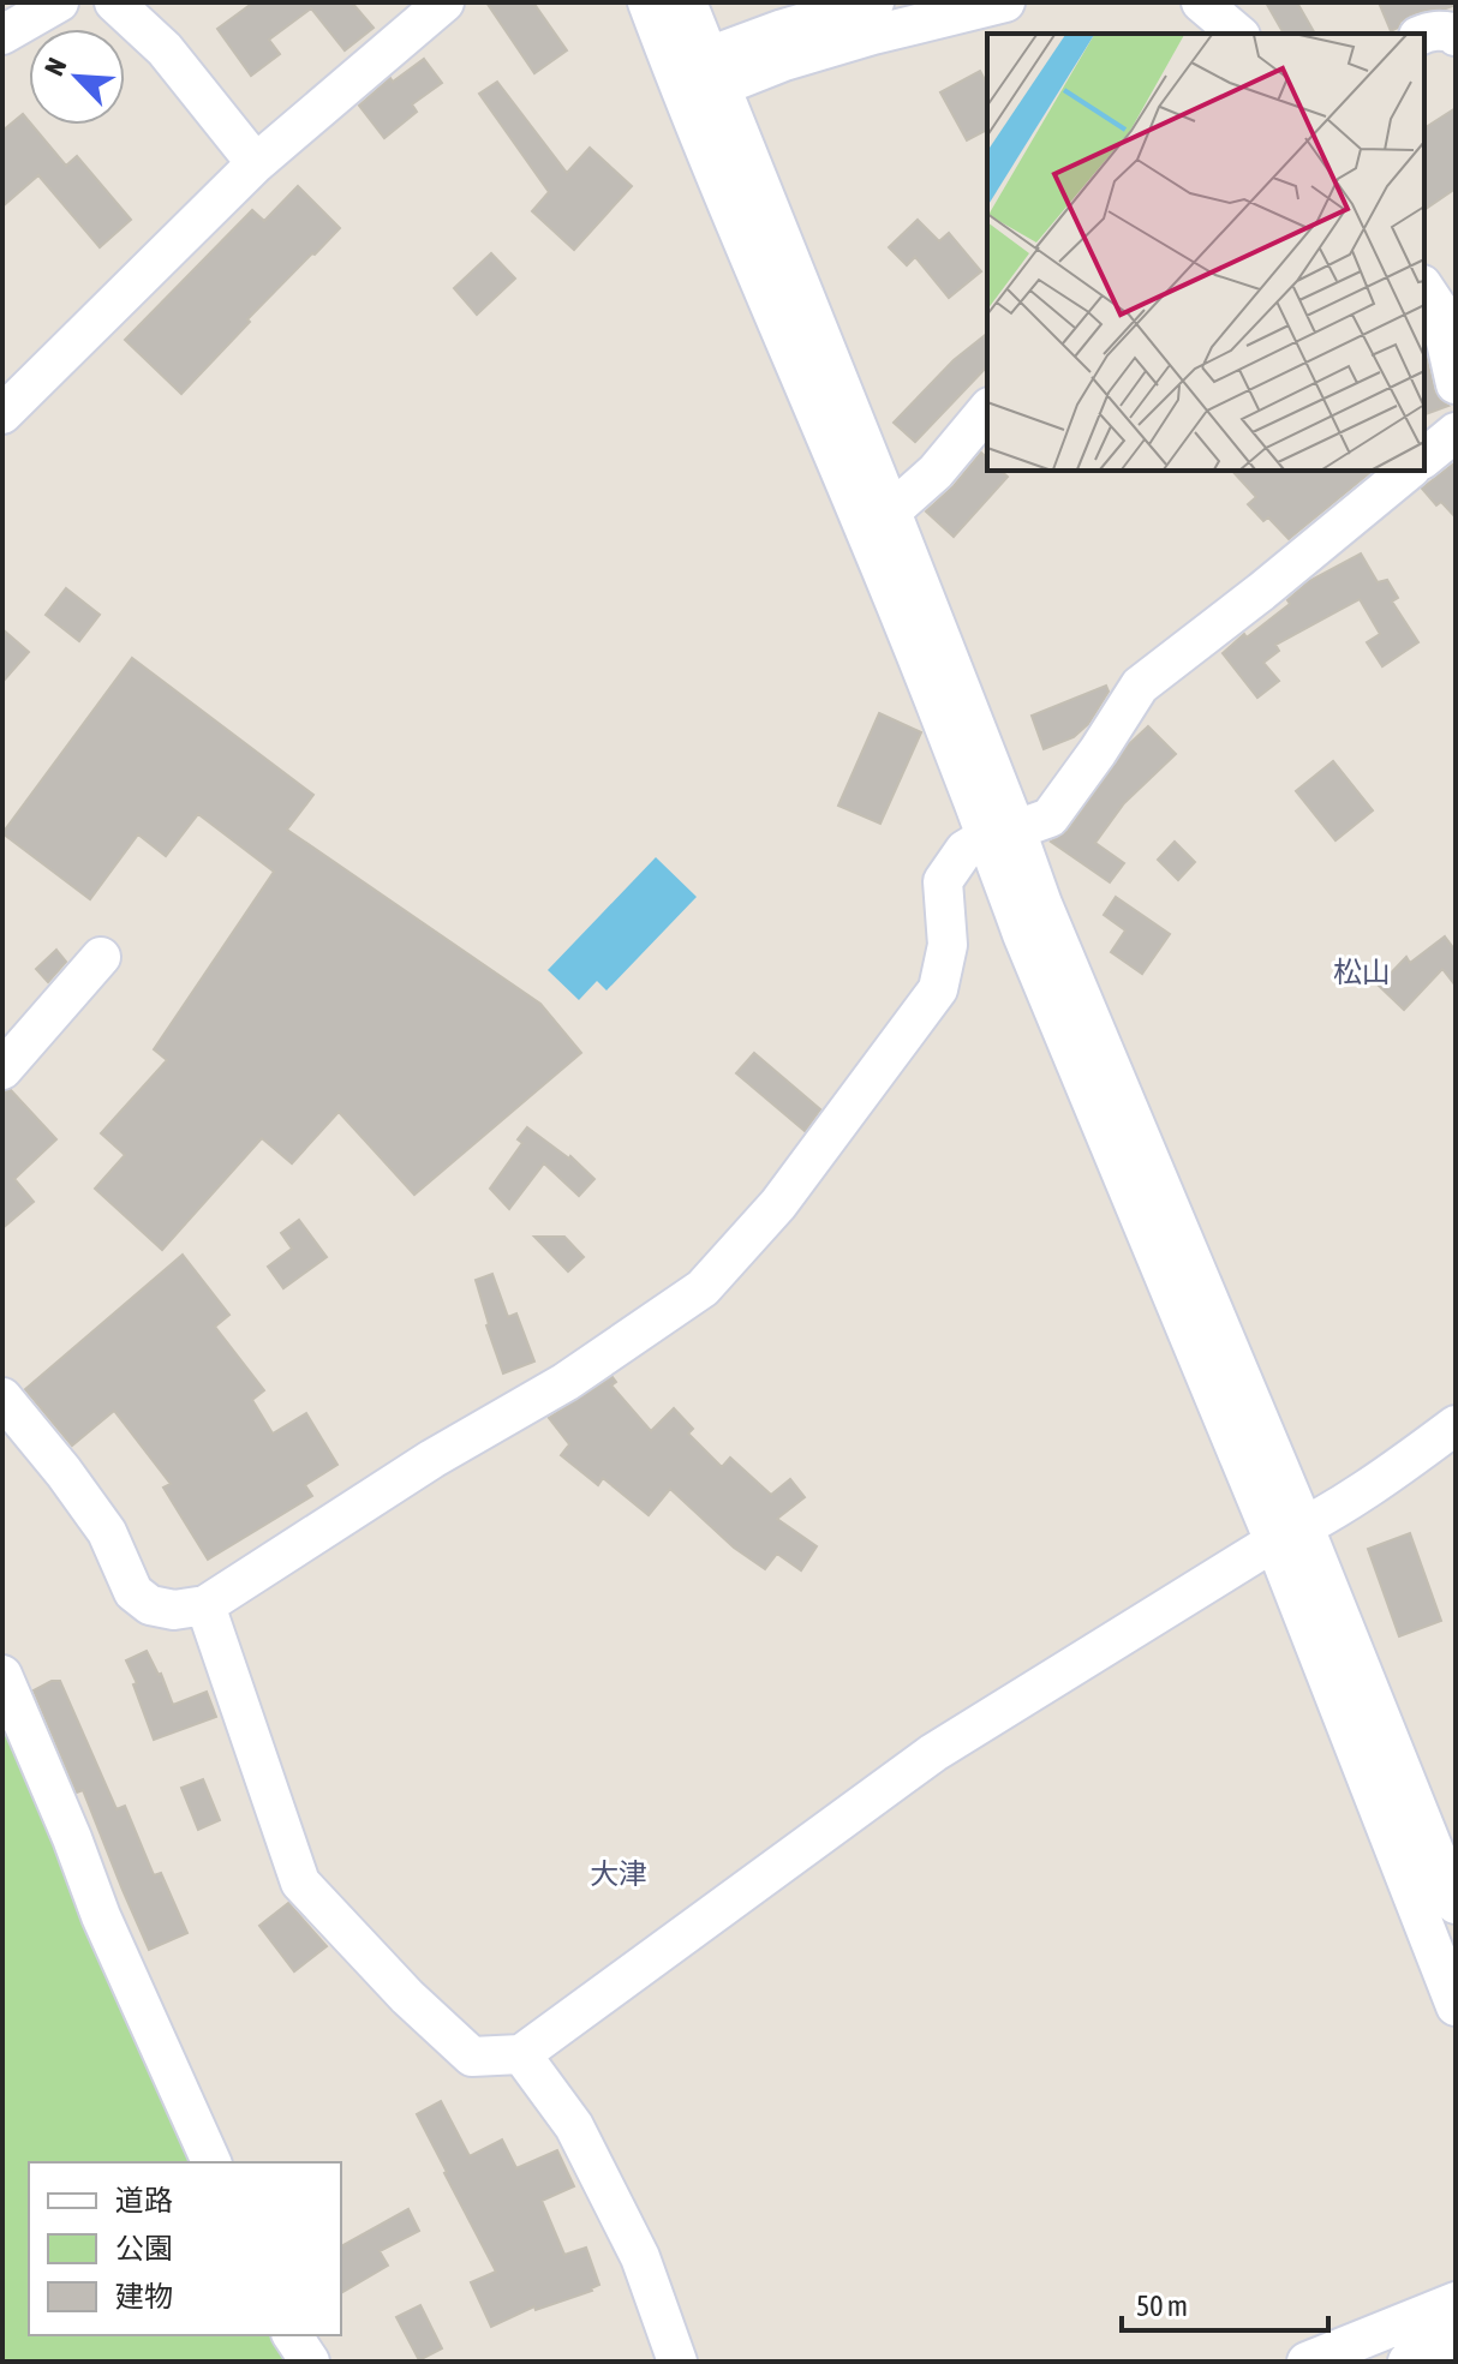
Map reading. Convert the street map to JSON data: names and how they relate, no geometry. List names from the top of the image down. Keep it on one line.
{"districts":["松山","大津"],"legend":["道路","公園","建物"],"scale_bar":"50 m","north":"top left"}
